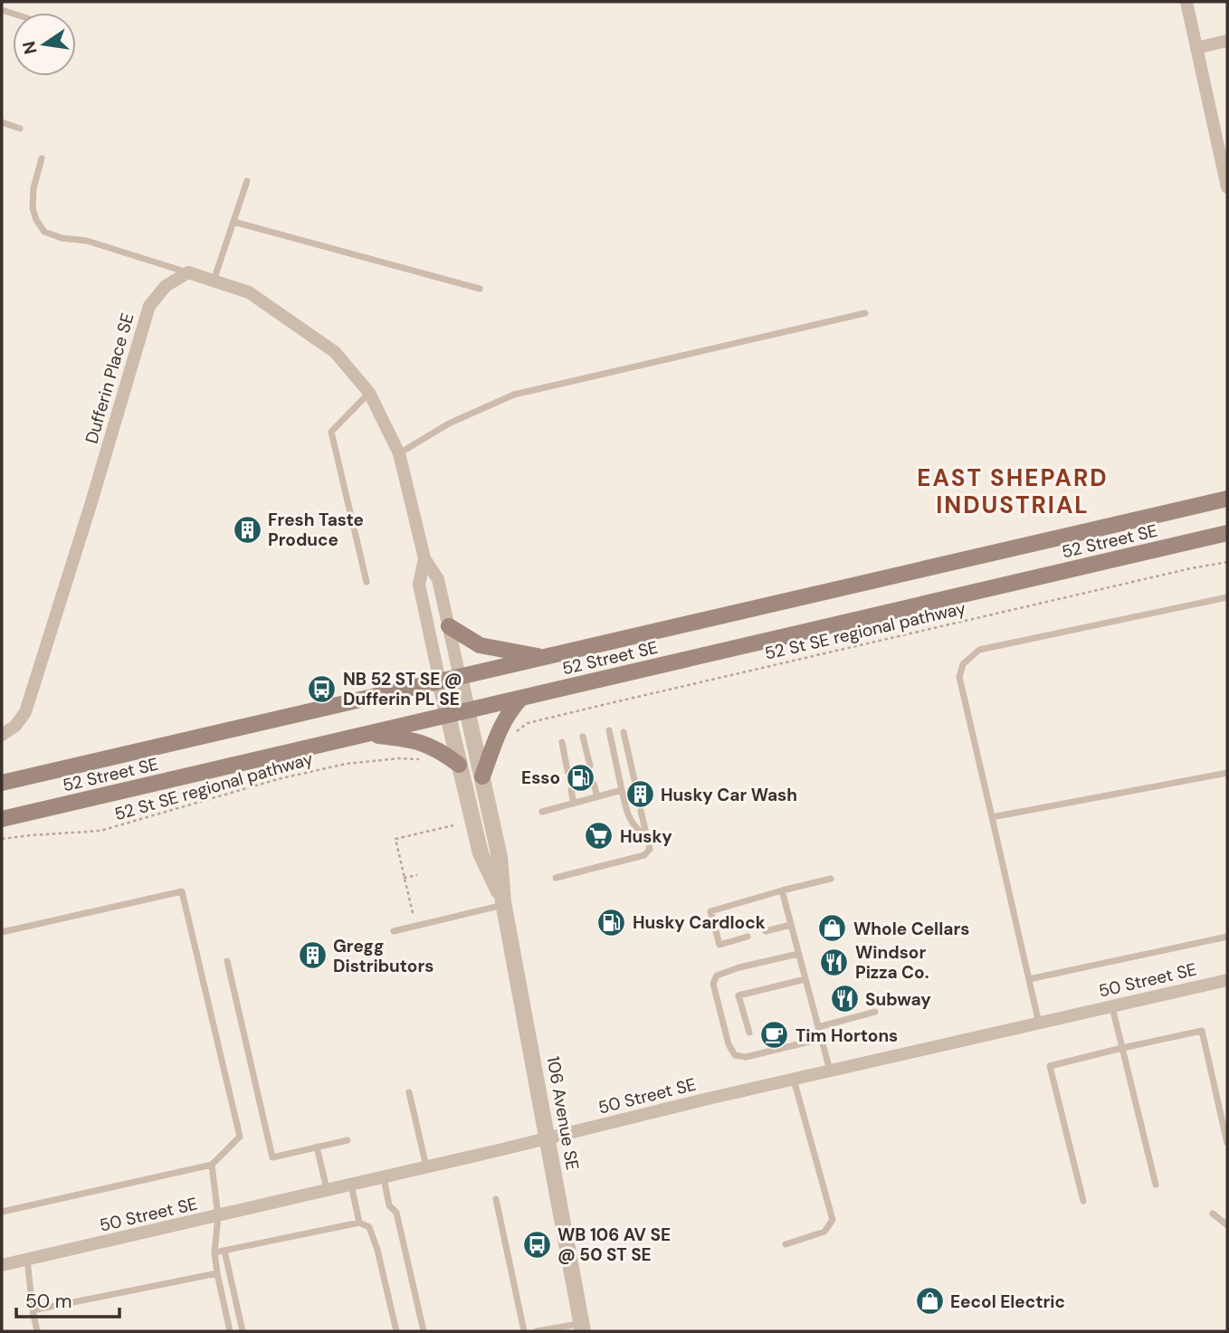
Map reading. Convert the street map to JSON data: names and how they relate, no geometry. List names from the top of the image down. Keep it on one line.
{"streets":{"main road":["52 Street SE"],"street":["Dufferin Place SE","50 Street SE","106 Avenue SE"],"path":["52 St SE regional pathway"]},"crossings":[["52 Street SE","106 Avenue SE"],["50 Street SE","106 Avenue SE"]],"districts":["EAST SHEPARD INDUSTRIAL"],"places":{"building":["Fresh Taste Produce","Husky Car Wash","Gregg Distributors"],"bus stop":["NB 52 ST SE @ Dufferin PL SE","WB 106 AV SE @ 50 ST SE"],"fuel station":["Esso","Husky Cardlock"],"supermarket":["Husky"],"shop":["Whole Cellars","Eecol Electric"],"restaurant":["Windsor Pizza Co.","Subway"],"cafe":["Tim Hortons"]},"scale_bar":"50 m","north":"left"}
